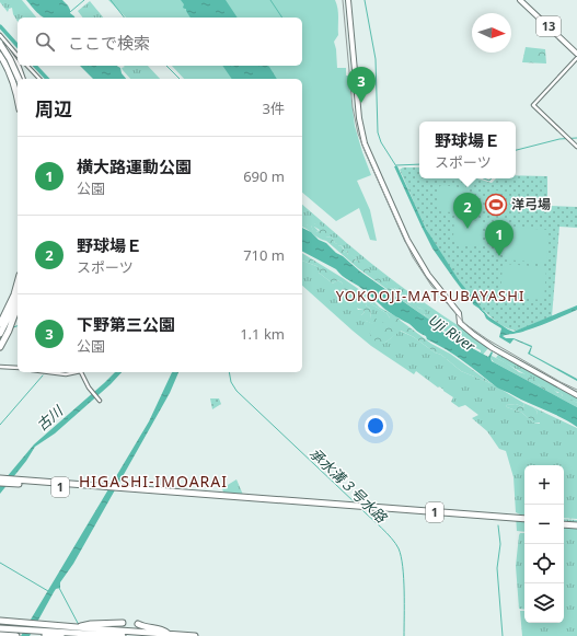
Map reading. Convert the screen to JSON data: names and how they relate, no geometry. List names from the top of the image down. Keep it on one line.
{"streets":{"highway":["1"],"main road":["13"]},"districts":["YOKOOJI-MATSUBAYASHI","HIGASHI-IMOARAI"],"water":["Uji River","古川","承水溝３号水路"],"places":{"sports":["洋弓場"]},"north":"right","page":{"search":"ここで検索","pins":["3","2","1"],"heading":["周辺","3件"],"popup":["野球場Ｅ","スポーツ"],"list":[{"mark":"1","name":"横大路運動公園","note":"公園","value":"690 m"},{"mark":"2","name":"野球場Ｅ","note":"スポーツ","value":"710 m"},{"mark":"3","name":"下野第三公園","note":"公園","value":"1.1 km"}],"map_buttons":["+","−"]}}
